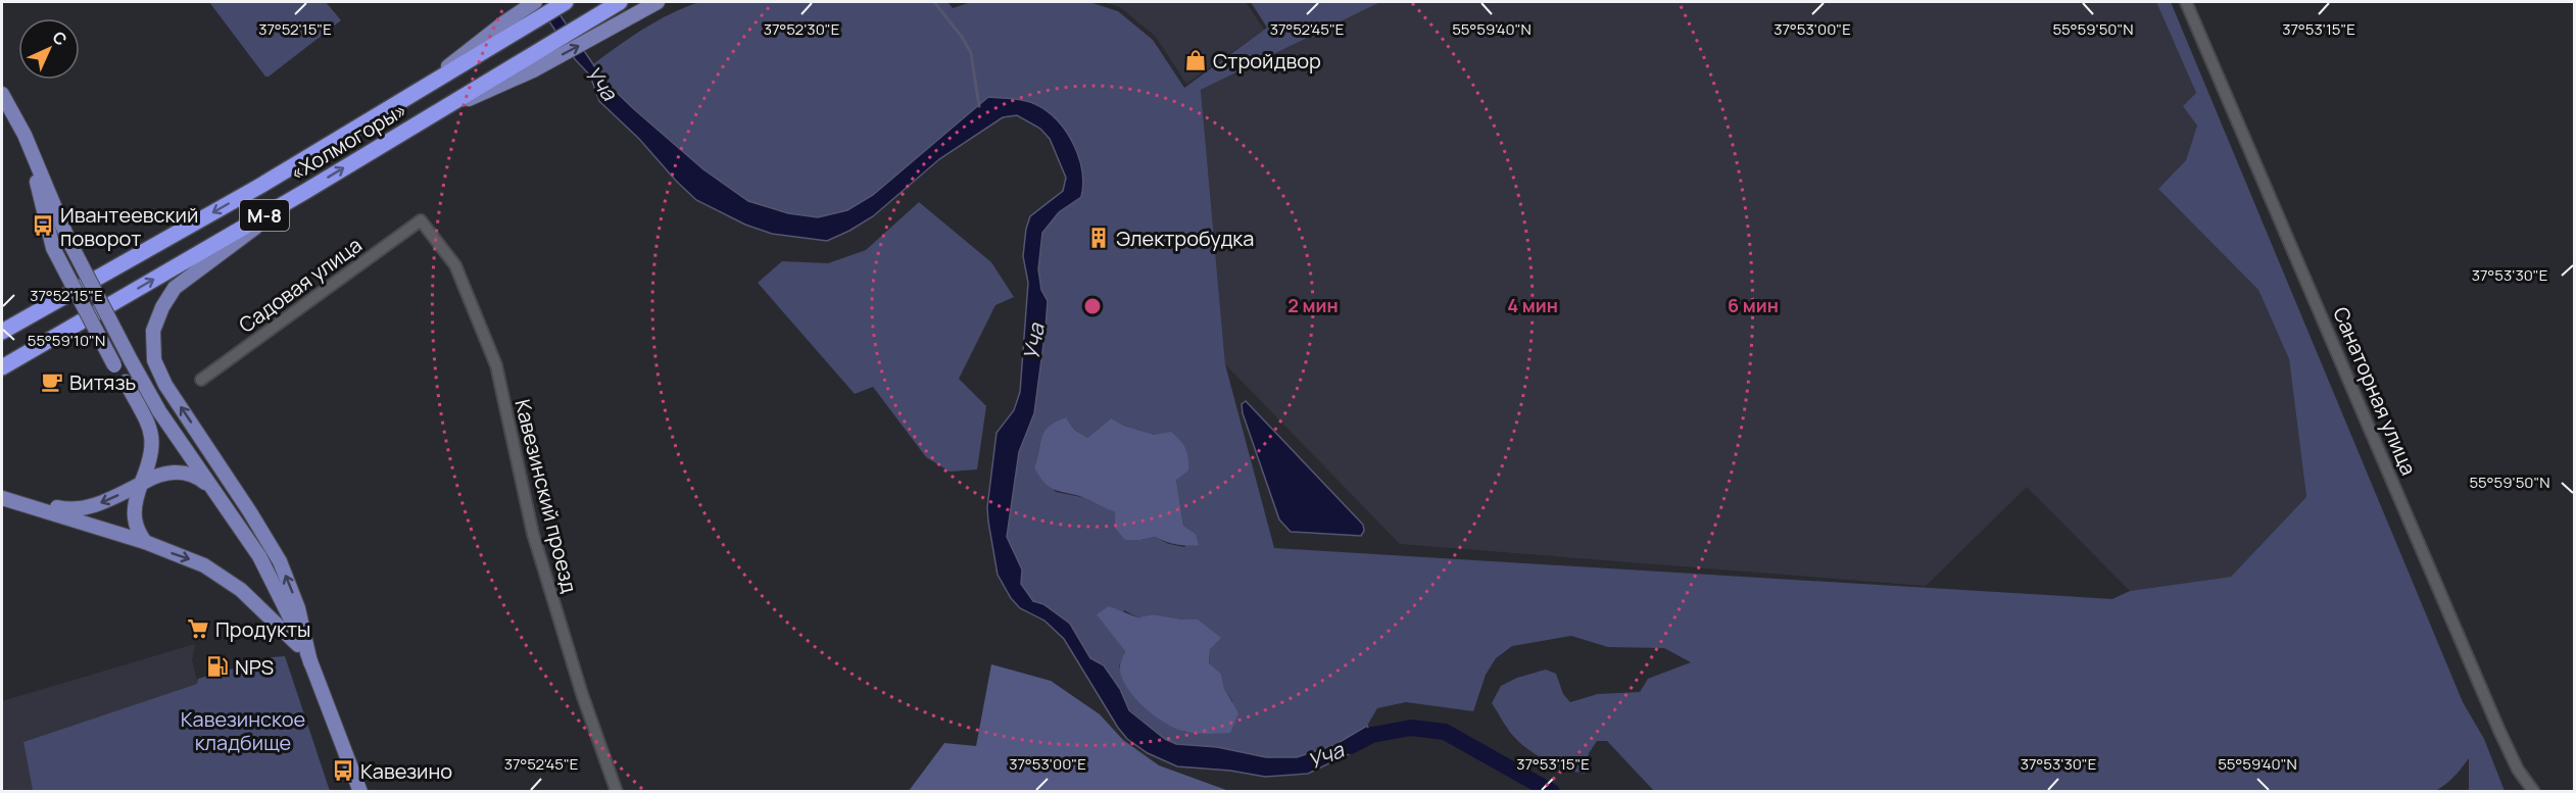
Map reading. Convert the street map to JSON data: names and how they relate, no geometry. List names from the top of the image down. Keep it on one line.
{"streets":{"highway":["«Холмогоры»","М-8"],"street":["Садовая улица","Санаторная улица","Кавезинский проезд"]},"crossings":[["Садовая улица","Кавезинский проезд"]],"water":["Уча"],"parks":["Кавезинское кладбище"],"places":{"shop":["Стройдвор"],"bus stop":["Ивантеевский поворот","Кавезино"],"building":["Электробудка"],"cafe":["Витязь"],"supermarket":["Продукты"],"fuel station":["NPS"]},"north":"top right","coordinates":["37°52'15\"E","37°52'30\"E","37°52'45\"E","55°59'40\"N","37°53'00\"E","55°59'50\"N","37°53'15\"E","37°53'30\"E","55°59'10\"N"],"rings":["2 мин","4 мин","6 мин"]}
